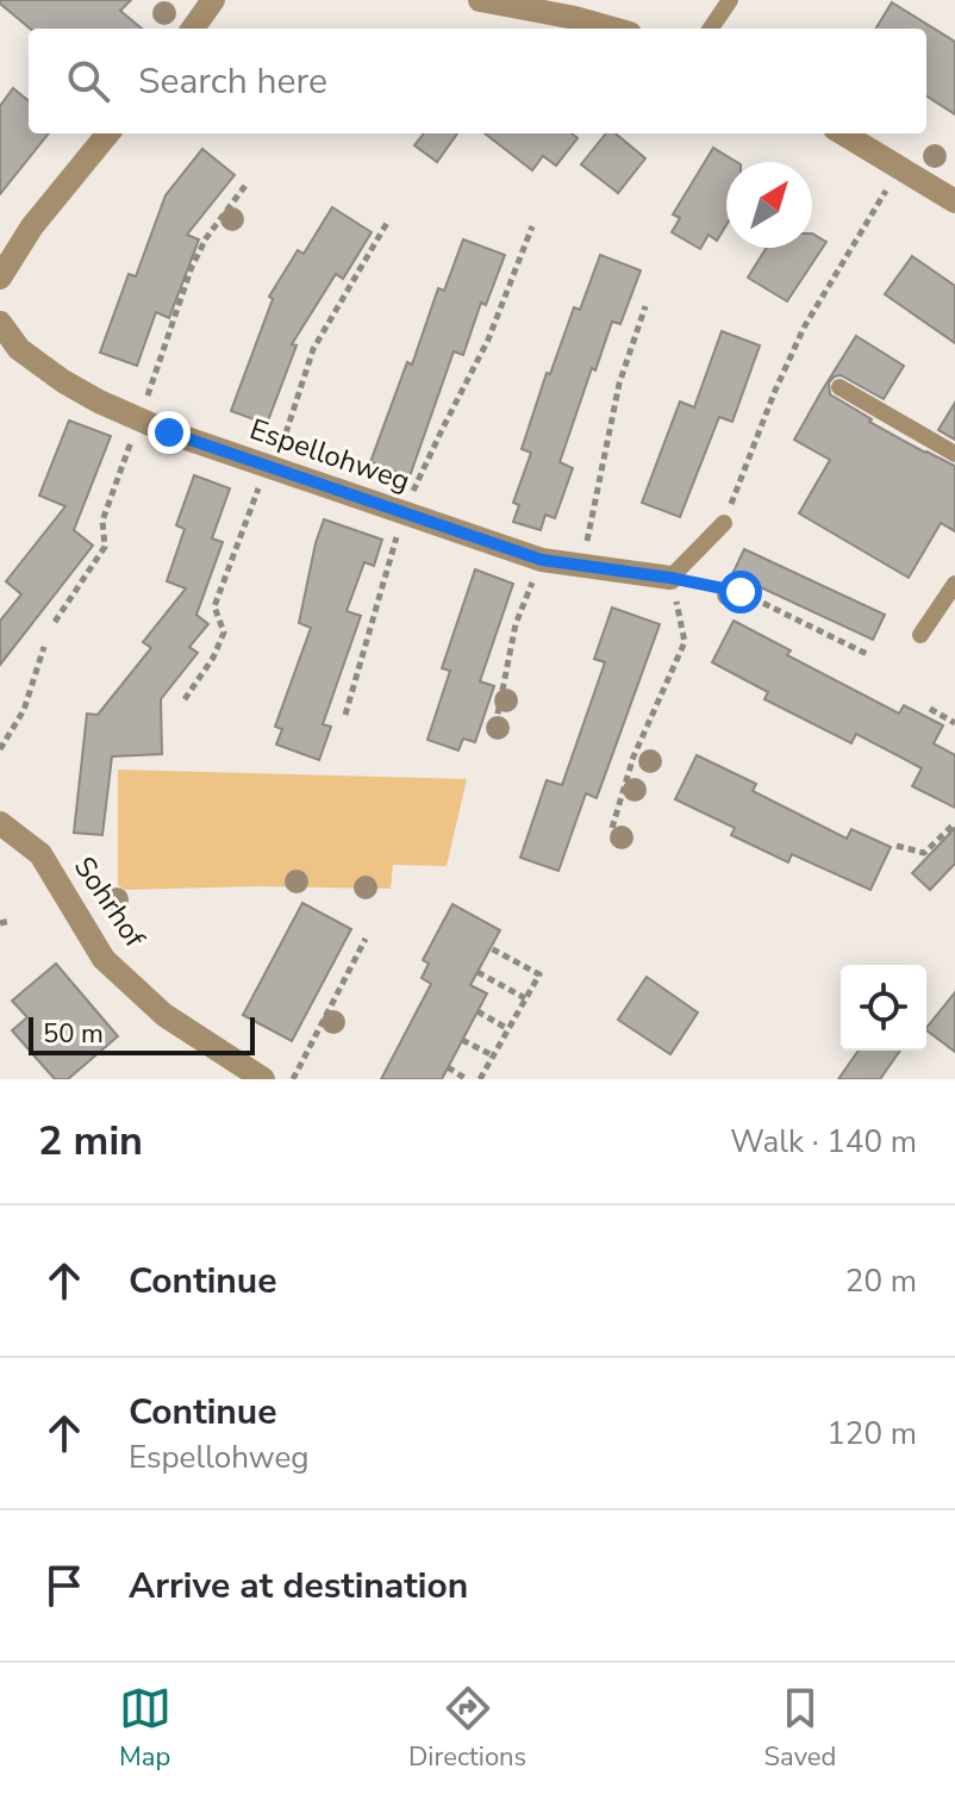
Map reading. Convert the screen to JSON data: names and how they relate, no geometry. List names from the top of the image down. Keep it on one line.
{"streets":{"street":["Espellohweg","Sohrhof"]},"scale_bar":"50 m","north":"top right","page":{"search":"Search here","scale":"50 m","heading":["2 min","Walk · 140 m"],"list":[["Continue","20 m"],["Continue","Espellohweg","120 m"],"Arrive at destination"],"nav":["Map","Directions","Saved"]}}
